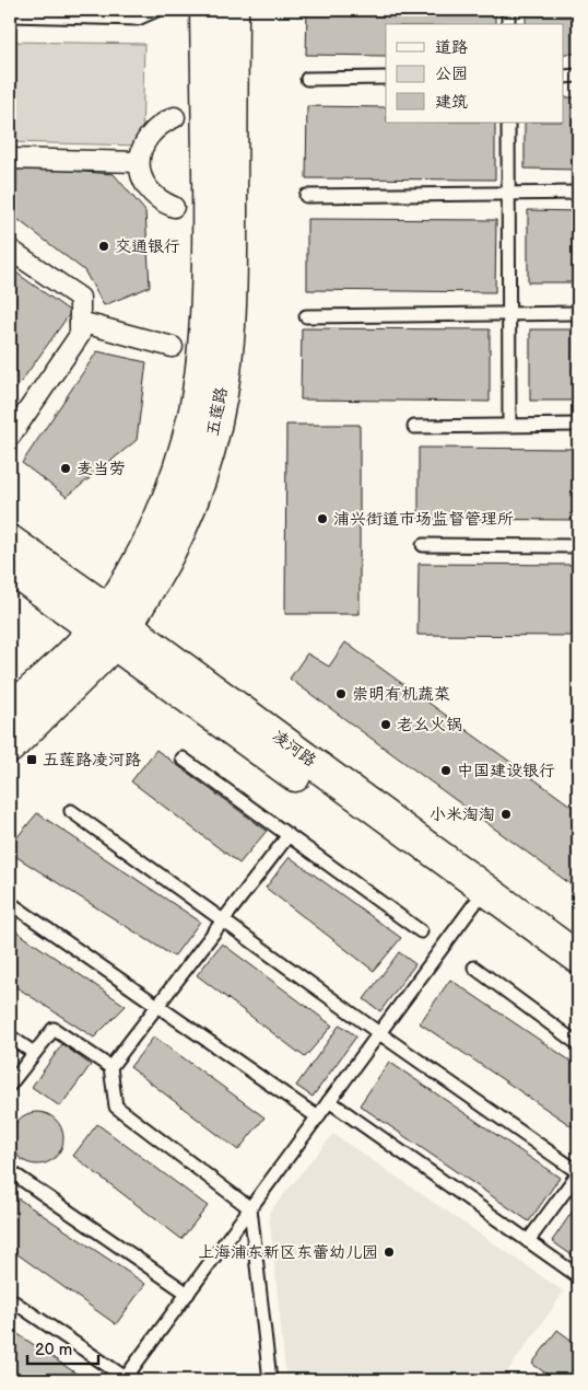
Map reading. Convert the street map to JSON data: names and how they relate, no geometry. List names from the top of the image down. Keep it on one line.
{"streets":{"street":["五莲路","凌河路"]},"crossings":[["五莲路","凌河路"]],"places":{"other":["交通银行","麦当劳","浦兴街道市场监督管理所","崇明有机蔬菜","老幺火锅","中国建设银行","小米淘淘","上海浦东新区东蕾幼儿园"],"transit":["五莲路凌河路"]},"legend":["道路","公园","建筑"],"scale_bar":"20 m"}
